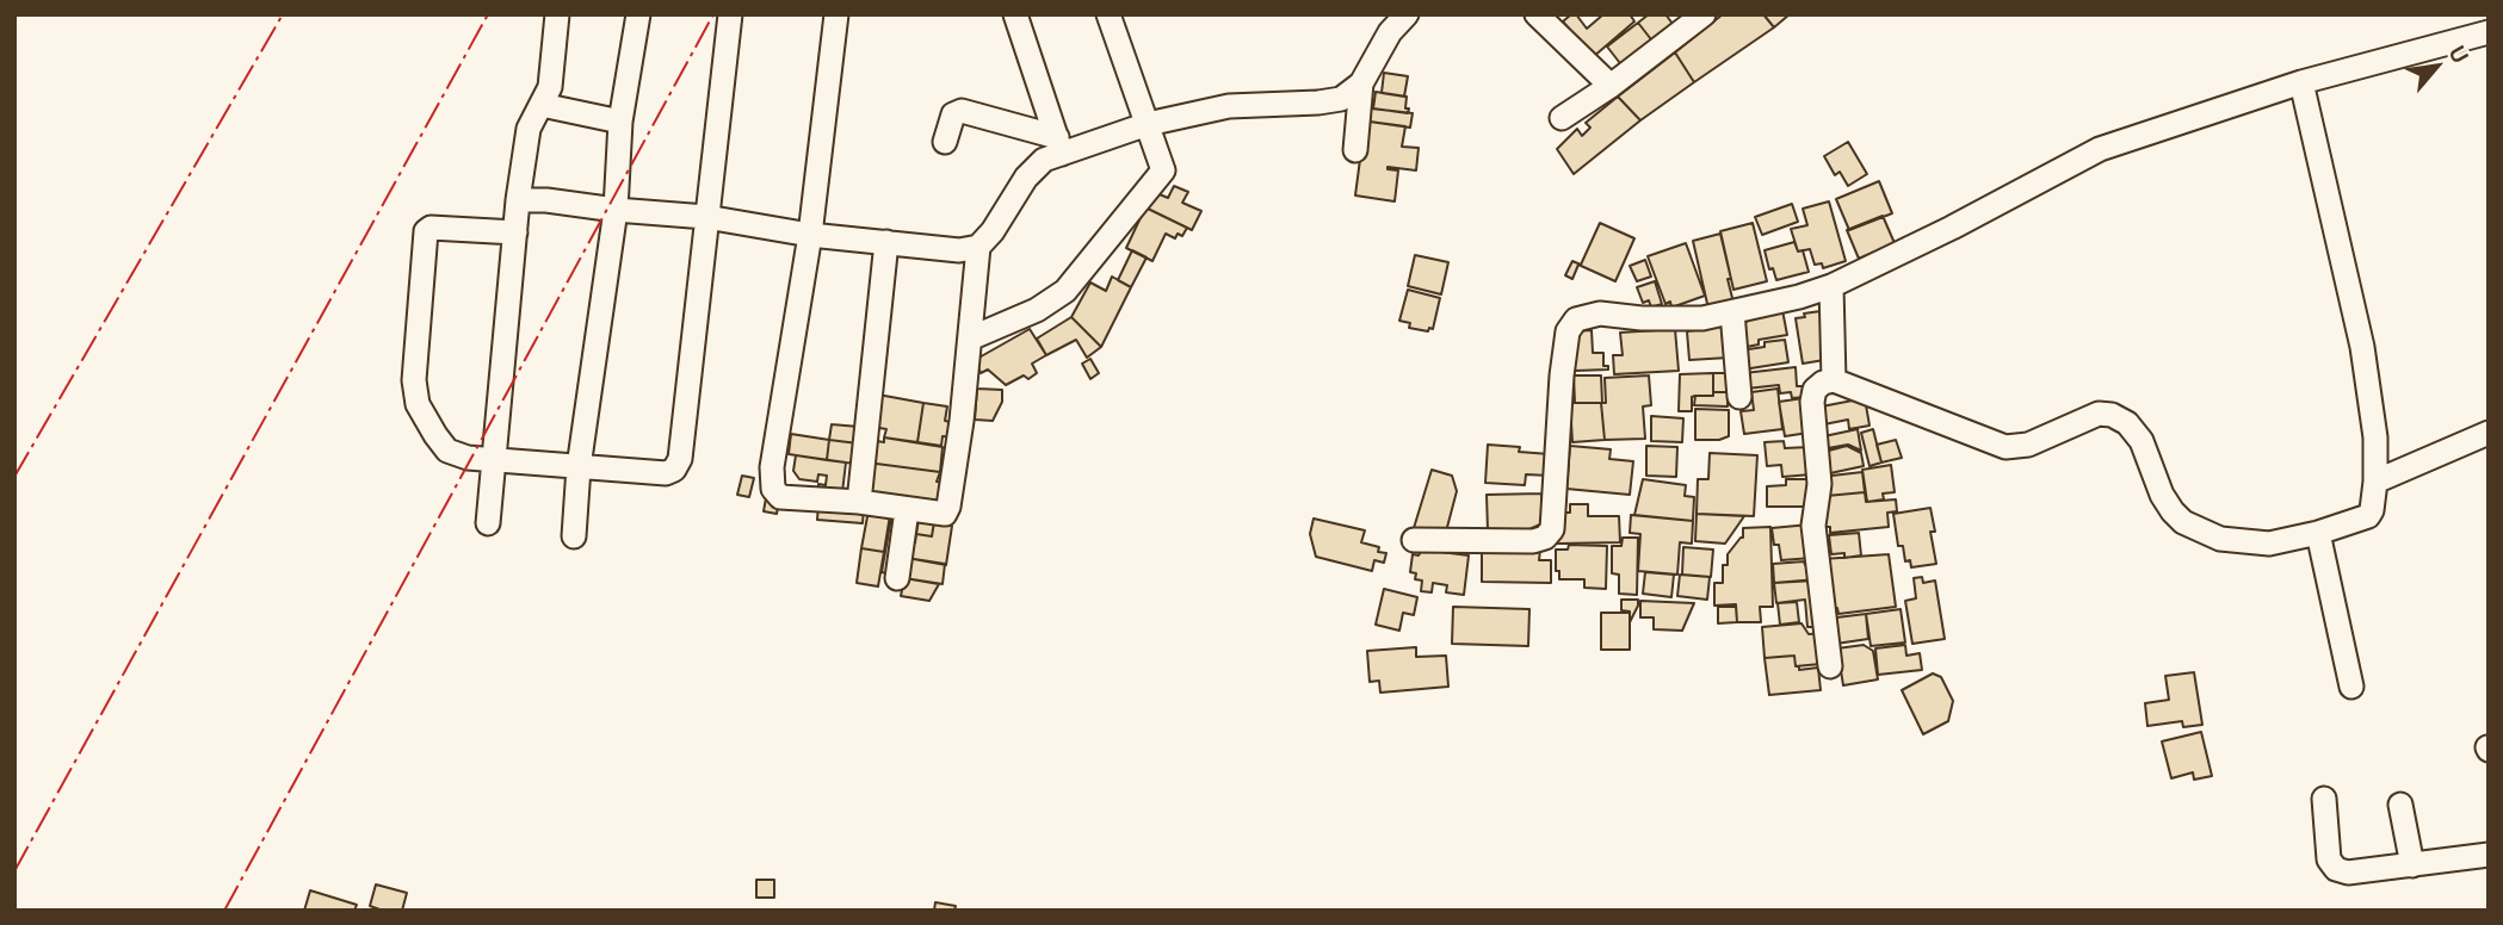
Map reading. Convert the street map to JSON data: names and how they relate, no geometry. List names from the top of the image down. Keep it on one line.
{"north":"top right"}
